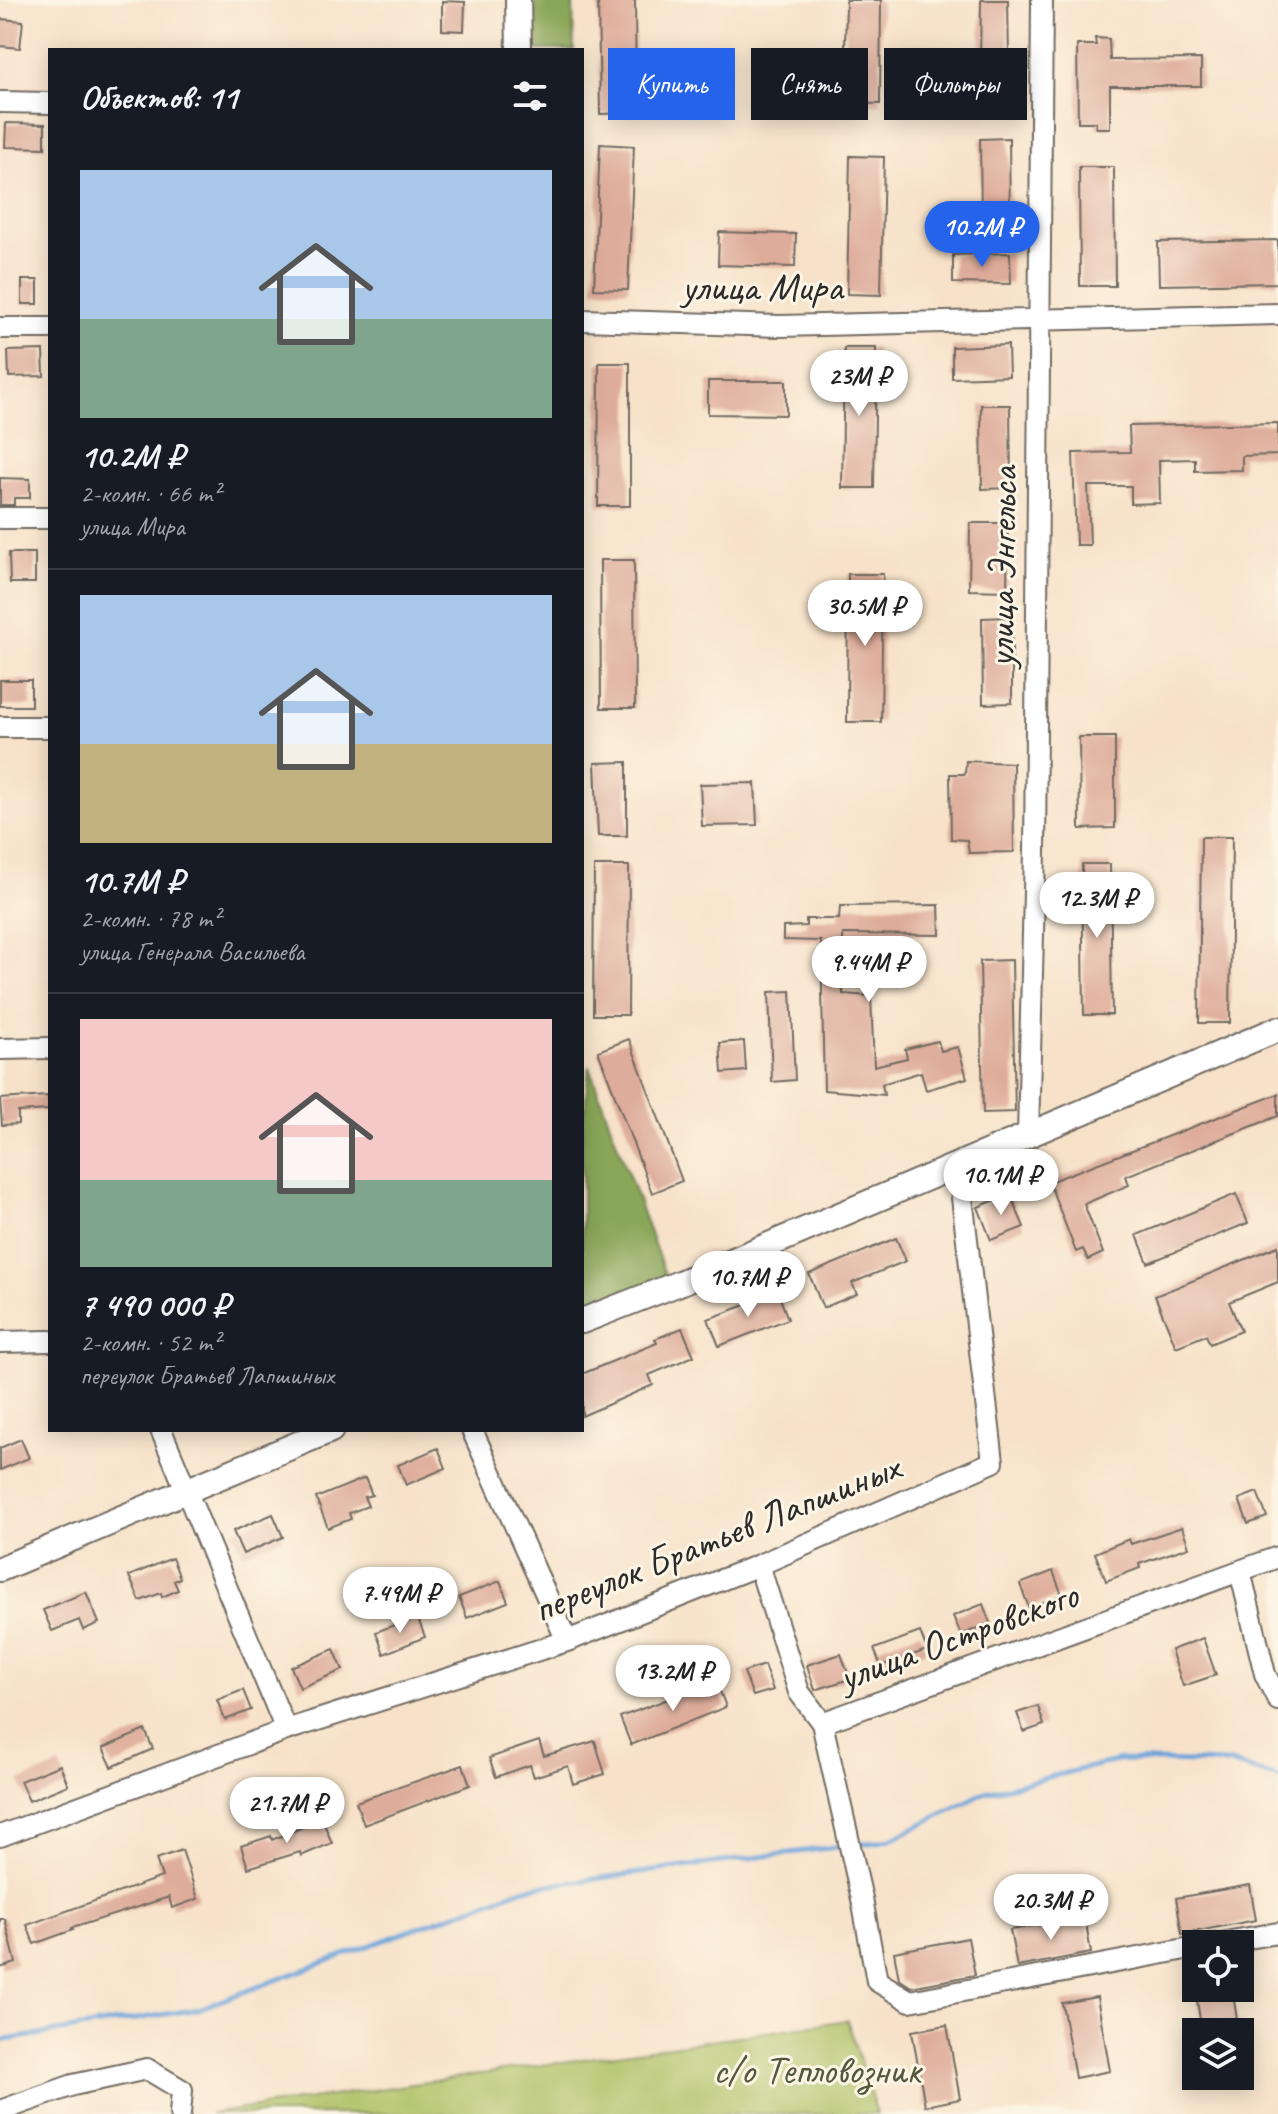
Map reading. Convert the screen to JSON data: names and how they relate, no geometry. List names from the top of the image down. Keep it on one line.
{"streets":{"street":["улица Мира","улица Энгельса","переулок Братьев Лапшиных","улица Островского"]},"crossings":[["улица Мира","улица Энгельса"],["переулок Братьев Лапшиных","улица Островского"]],"parks":["с/о Тепловозник"],"page":{"chip":["Купить","Снять","Фильтры"],"heading":"Объектов: 11","list":[{"name":"10.2M ₽","note":"2-комн. · 66 m² · улица Мира"},{"name":"10.7M ₽","note":"2-комн. · 78 m² · улица Генерала Васильева"},{"name":"7 490 000 ₽","note":"2-комн. · 52 m² · переулок Братьев Лапшиных"}],"price":["10.2M ₽","23M ₽","30.5M ₽","12.3M ₽","9.44M ₽","10.1M ₽","10.7M ₽","7.49M ₽","13.2M ₽","21.7M ₽","20.3M ₽"]}}
